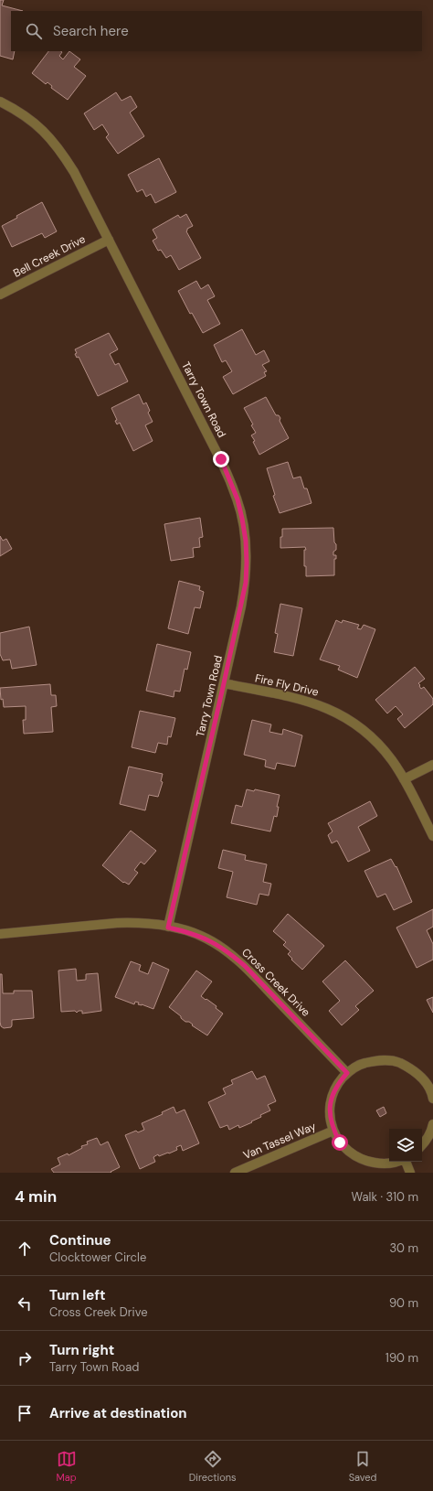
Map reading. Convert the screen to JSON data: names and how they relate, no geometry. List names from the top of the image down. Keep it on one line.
{"streets":{"street":["Bell Creek Drive","Tarry Town Road","Fire Fly Drive","Cross Creek Drive","Van Tassel Way"]},"crossings":[["Bell Creek Drive","Tarry Town Road"],["Tarry Town Road","Fire Fly Drive"],["Tarry Town Road","Cross Creek Drive"]],"page":{"search":"Search here","heading":["4 min","Walk · 310 m"],"list":[["Continue","Clocktower Circle","30 m"],["Turn left","Cross Creek Drive","90 m"],["Turn right","Tarry Town Road","190 m"],"Arrive at destination"],"nav":["Map","Directions","Saved"]}}
